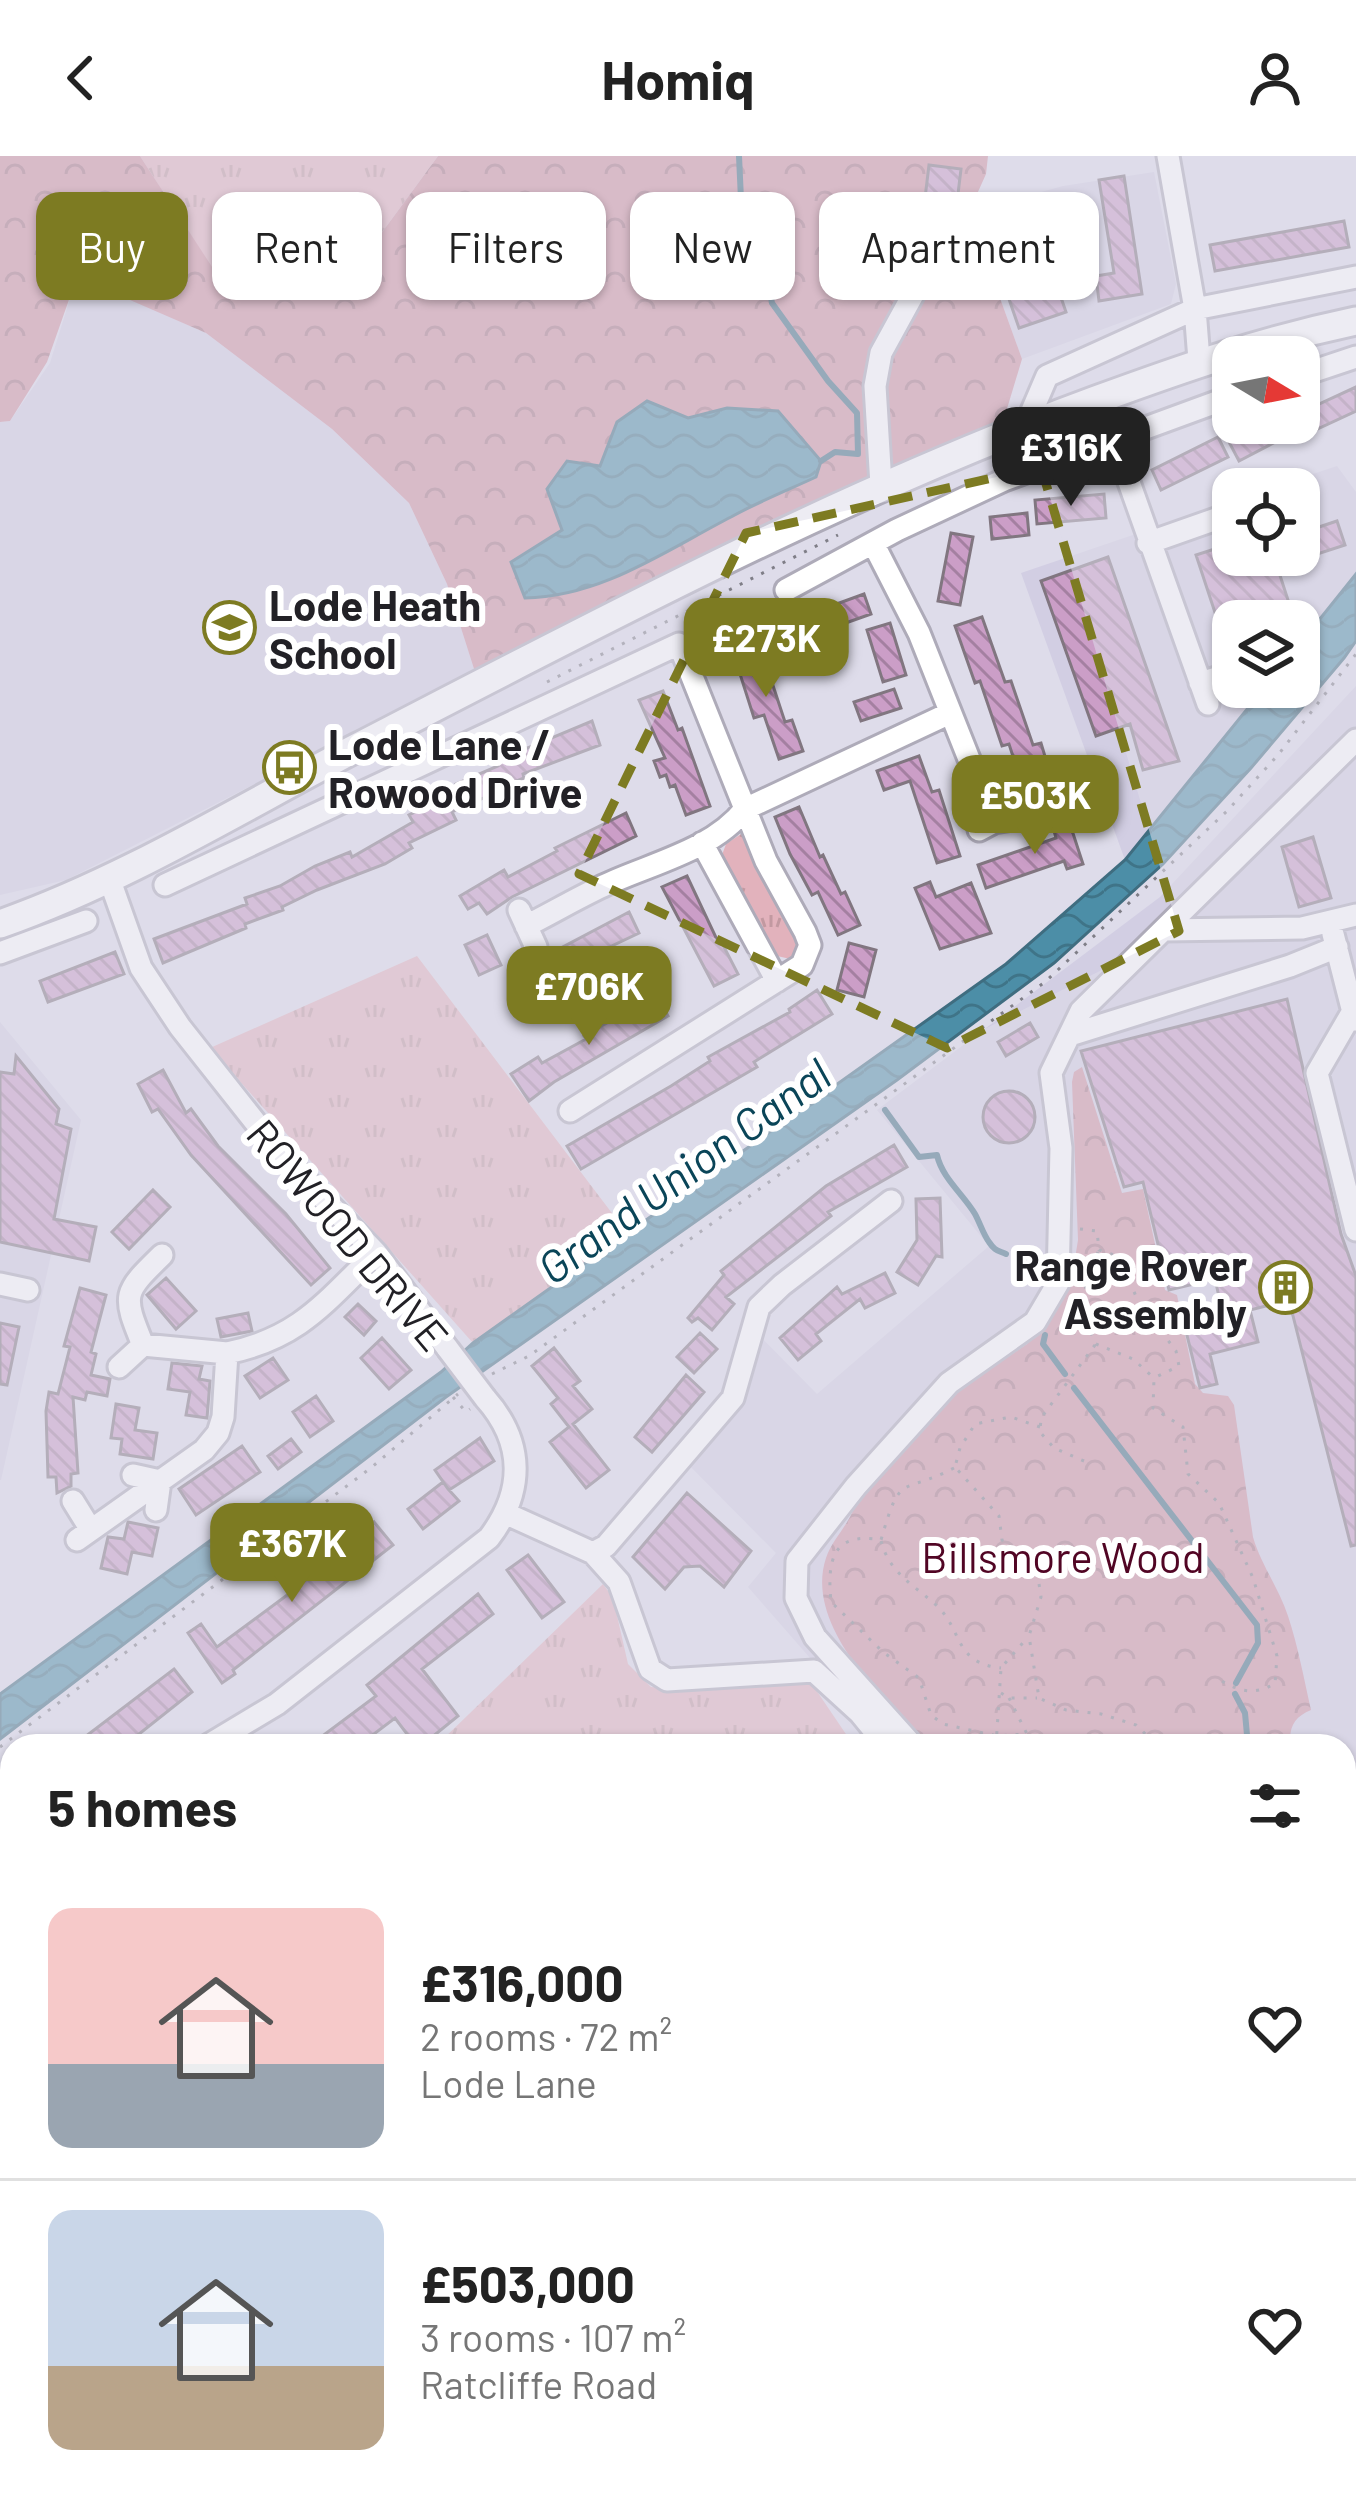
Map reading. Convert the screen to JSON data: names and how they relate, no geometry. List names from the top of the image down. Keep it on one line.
{"streets":{"street":["ROWOOD DRIVE"]},"water":["Grand Union Canal"],"parks":["Billsmore Wood"],"places":{"school or university":["Lode Heath School"],"bus stop":["Lode Lane / Rowood Drive"],"building":["Range Rover Assembly"]},"north":"right","page":{"header":"Homiq","chip":["Buy","Rent","Filters","New","Apartment"],"price":["£316K","£273K","£503K","£706K","£367K"],"heading":"5 homes","list":[{"name":"£316,000","note":"2 rooms · 72 m² · Lode Lane"},{"name":"£503,000","note":"3 rooms · 107 m² · Ratcliffe Road"}]}}
